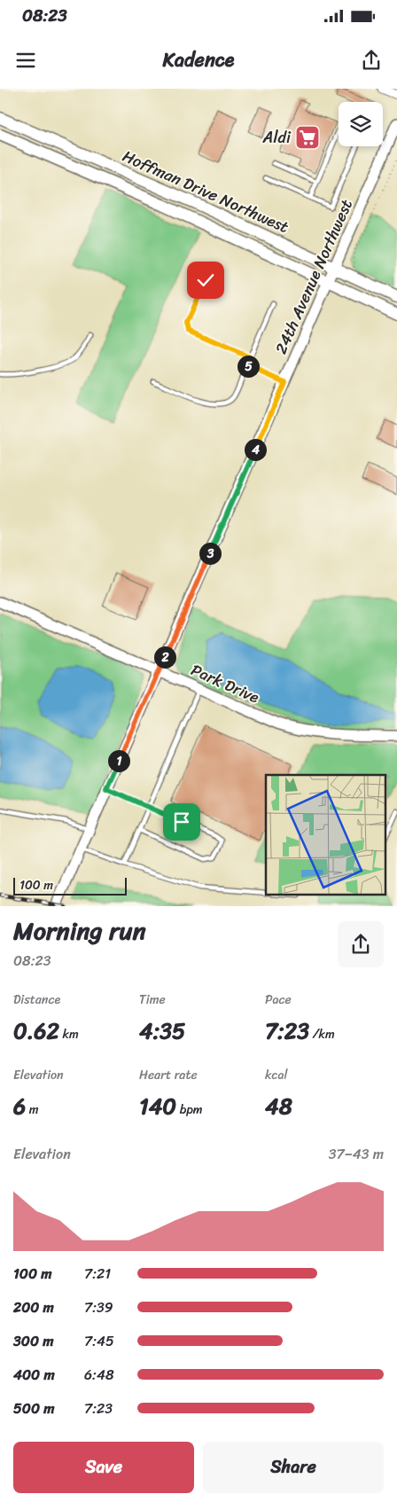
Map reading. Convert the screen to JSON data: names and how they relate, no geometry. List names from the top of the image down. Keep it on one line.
{"streets":{"main road":["Hoffman Drive Northwest"],"street":["24th Avenue Northwest","Park Drive"]},"crossings":[["Hoffman Drive Northwest","24th Avenue Northwest"],["24th Avenue Northwest","Park Drive"]],"places":{"supermarket":["Aldi"]},"scale_bar":"100 m","page":{"status":"08:23","header":"Kadence","pins":["5","4","3","2","1"],"scale":"100 m","heading":["Morning run","08:23"],"stats":[["Distance","0.62 km"],["Time","4:35"],["Pace","7:23 /km"],["Elevation","6 m"],["Heart rate","140 bpm"],["kcal","48"]],"chart":["Elevation","37–43 m"],"list":[{"name":"100 m","note":"7:21"},{"name":"200 m","note":"7:39"},{"name":"300 m","note":"7:45"},{"name":"400 m","note":"6:48"},{"name":"500 m","note":"7:23"}],"buttons":["Save","Share"]}}
